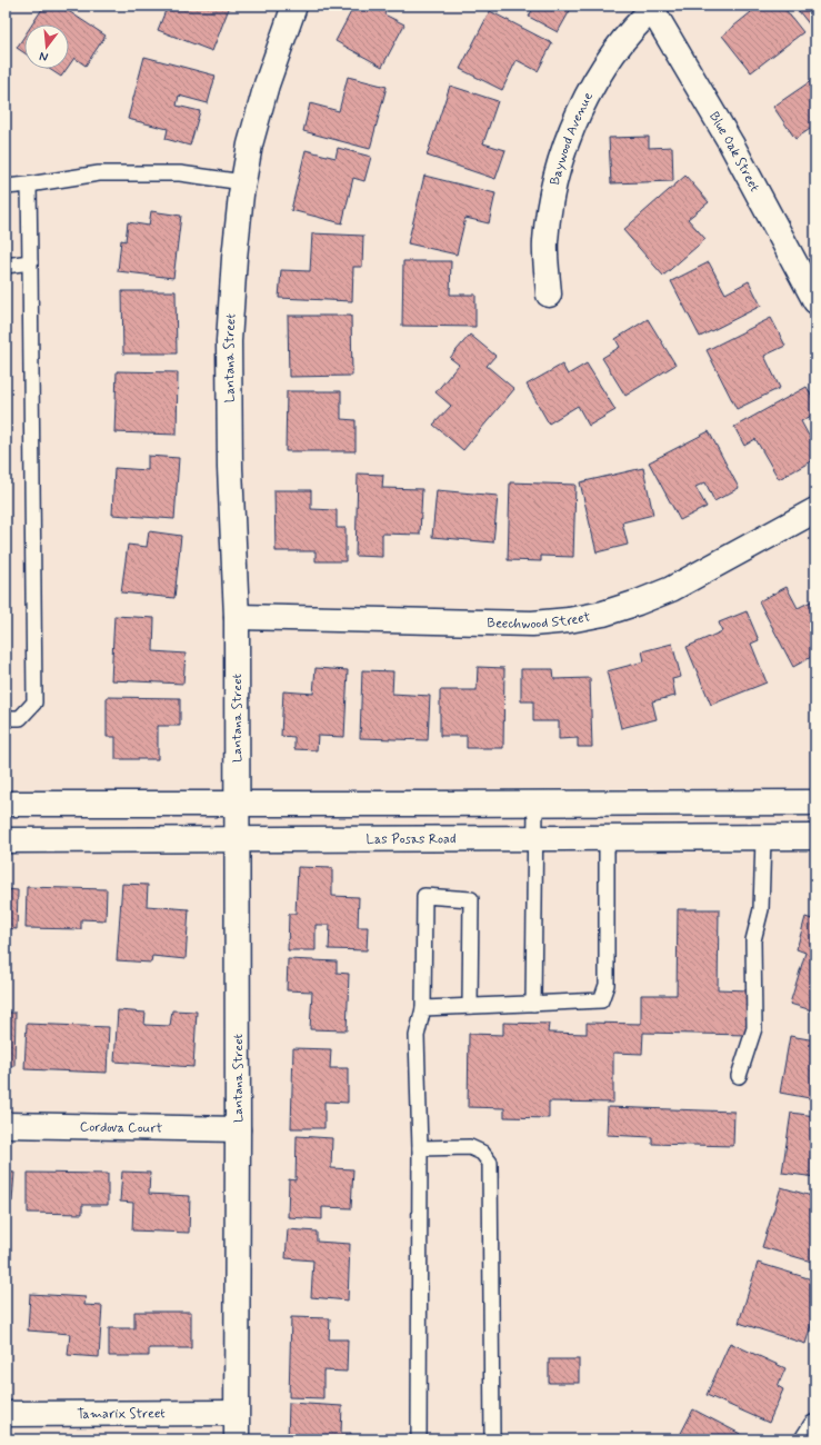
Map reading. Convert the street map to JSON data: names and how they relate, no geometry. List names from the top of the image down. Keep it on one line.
{"streets":{"street":["Baywood Avenue","Blue Oak Street","Lantana Street","Beechwood Street","Las Posas Road","Cordova Court","Tamarix Street"]},"crossings":[["Baywood Avenue","Blue Oak Street"],["Lantana Street","Beechwood Street"],["Lantana Street","Las Posas Road"],["Lantana Street","Cordova Court"],["Lantana Street","Tamarix Street"]],"north":"bottom"}
